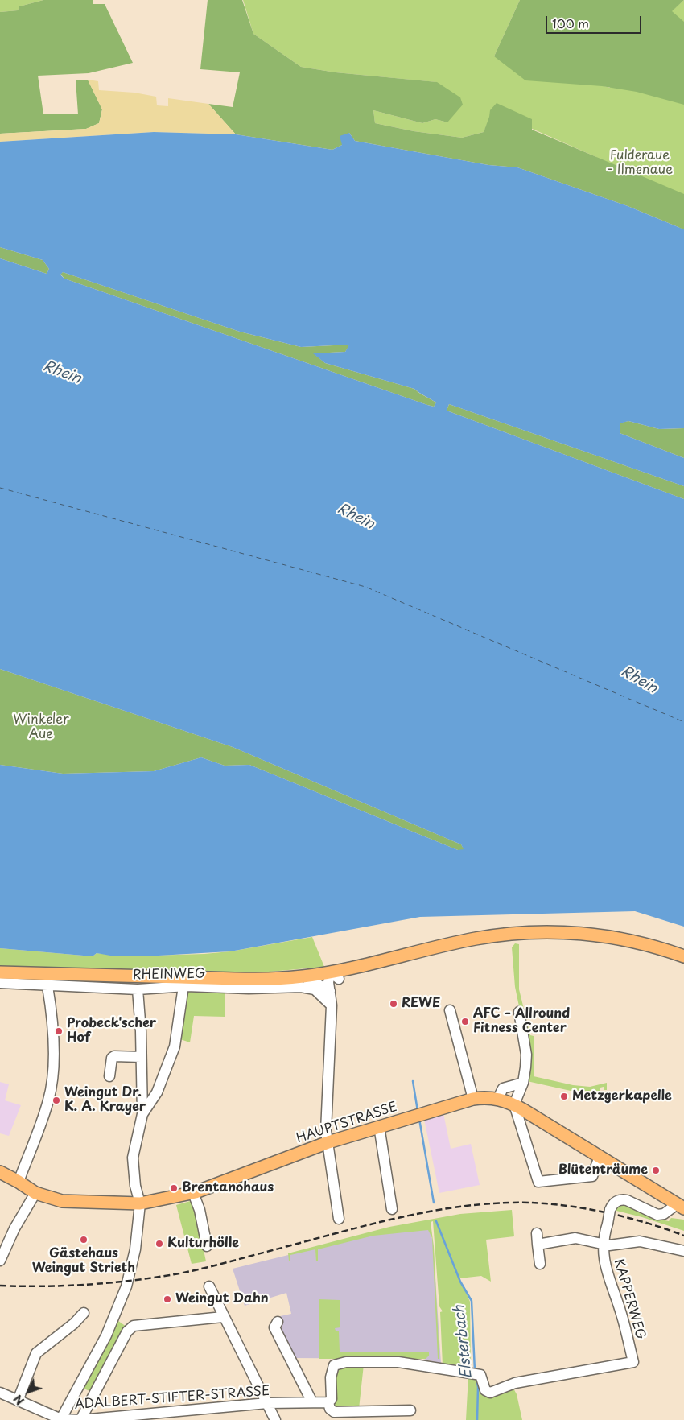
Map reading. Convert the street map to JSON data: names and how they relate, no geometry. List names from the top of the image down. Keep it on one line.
{"streets":{"main road":["HAUPTSTRASSE"],"street":["RHEINWEG","KAPPERWEG","ADALBERT-STIFTER-STRASSE"]},"crossings":[["HAUPTSTRASSE","KAPPERWEG"],["KAPPERWEG","ADALBERT-STIFTER-STRASSE"]],"water":["Rhein","Elsterbach"],"parks":["Fulderaue - Ilmenaue","Winkeler Aue"],"places":["REWE","AFC – Allround Fitness Center","Probeck'scher Hof","Metzgerkapelle","Weingut Dr. K. A. Krayer","Blütenträume","Brentanohaus","Gästehaus Weingut Strieth","Kulturhölle","Weingut Dahn"],"scale_bar":"100 m","north":"bottom left"}
